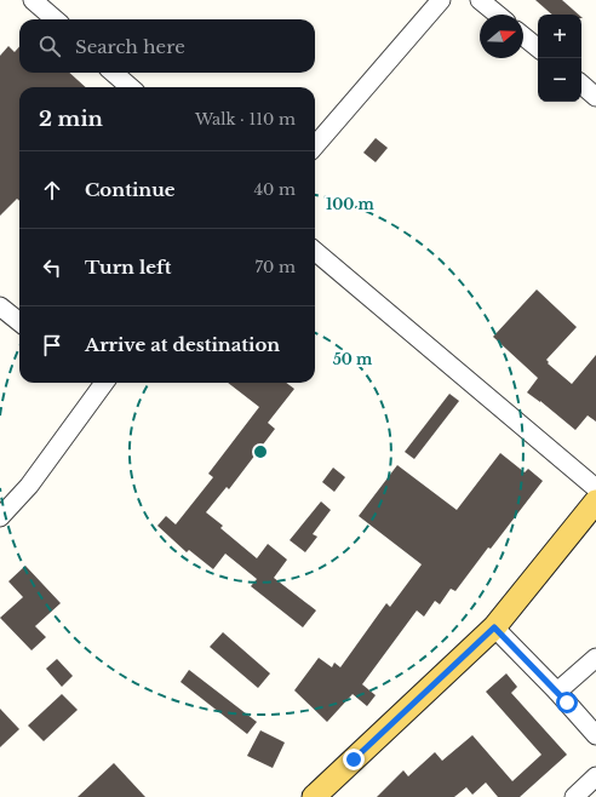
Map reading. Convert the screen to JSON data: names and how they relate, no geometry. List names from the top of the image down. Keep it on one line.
{"north":"right","page":{"map_buttons":["+","−"],"search":"Search here","heading":["2 min","Walk · 110 m"],"list":[["Continue","40 m"],["Turn left","70 m"],"Arrive at destination"]},"rings":["100 m","50 m"]}
